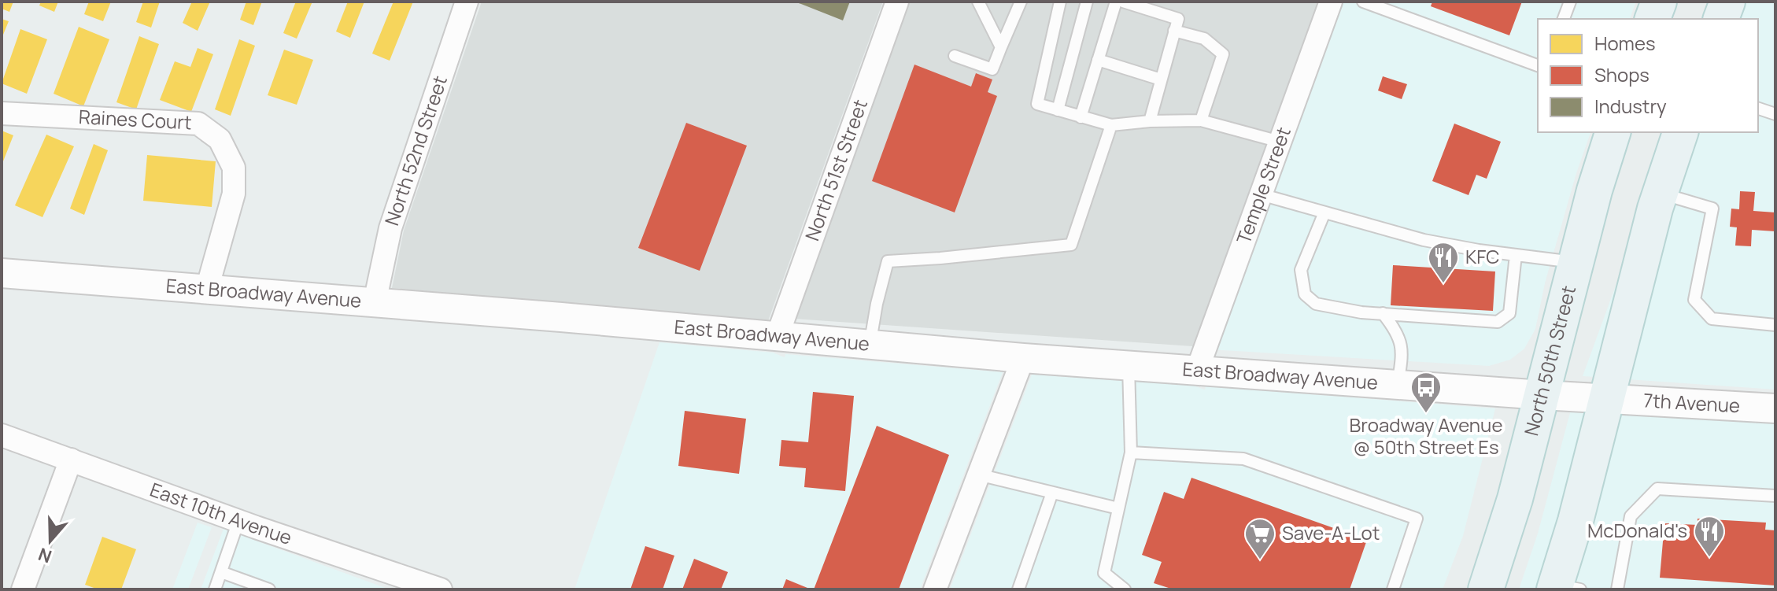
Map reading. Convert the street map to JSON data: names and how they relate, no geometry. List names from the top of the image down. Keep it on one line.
{"streets":{"main road":["North 50th Street"],"street":["Raines Court","North 52nd Street","North 51st Street","Temple Street","East Broadway Avenue","7th Avenue","East 10th Avenue"]},"crossings":[["Raines Court","East Broadway Avenue"],["North 52nd Street","East Broadway Avenue"],["North 51st Street","East Broadway Avenue"],["Temple Street","East Broadway Avenue"],["East Broadway Avenue","North 50th Street"],["East Broadway Avenue","7th Avenue"]],"places":{"restaurant":["KFC","McDonald's"],"bus stop":["Broadway Avenue @ 50th Street Es"],"supermarket":["Save-A-Lot"]},"legend":["Homes","Shops","Industry"],"north":"bottom"}
